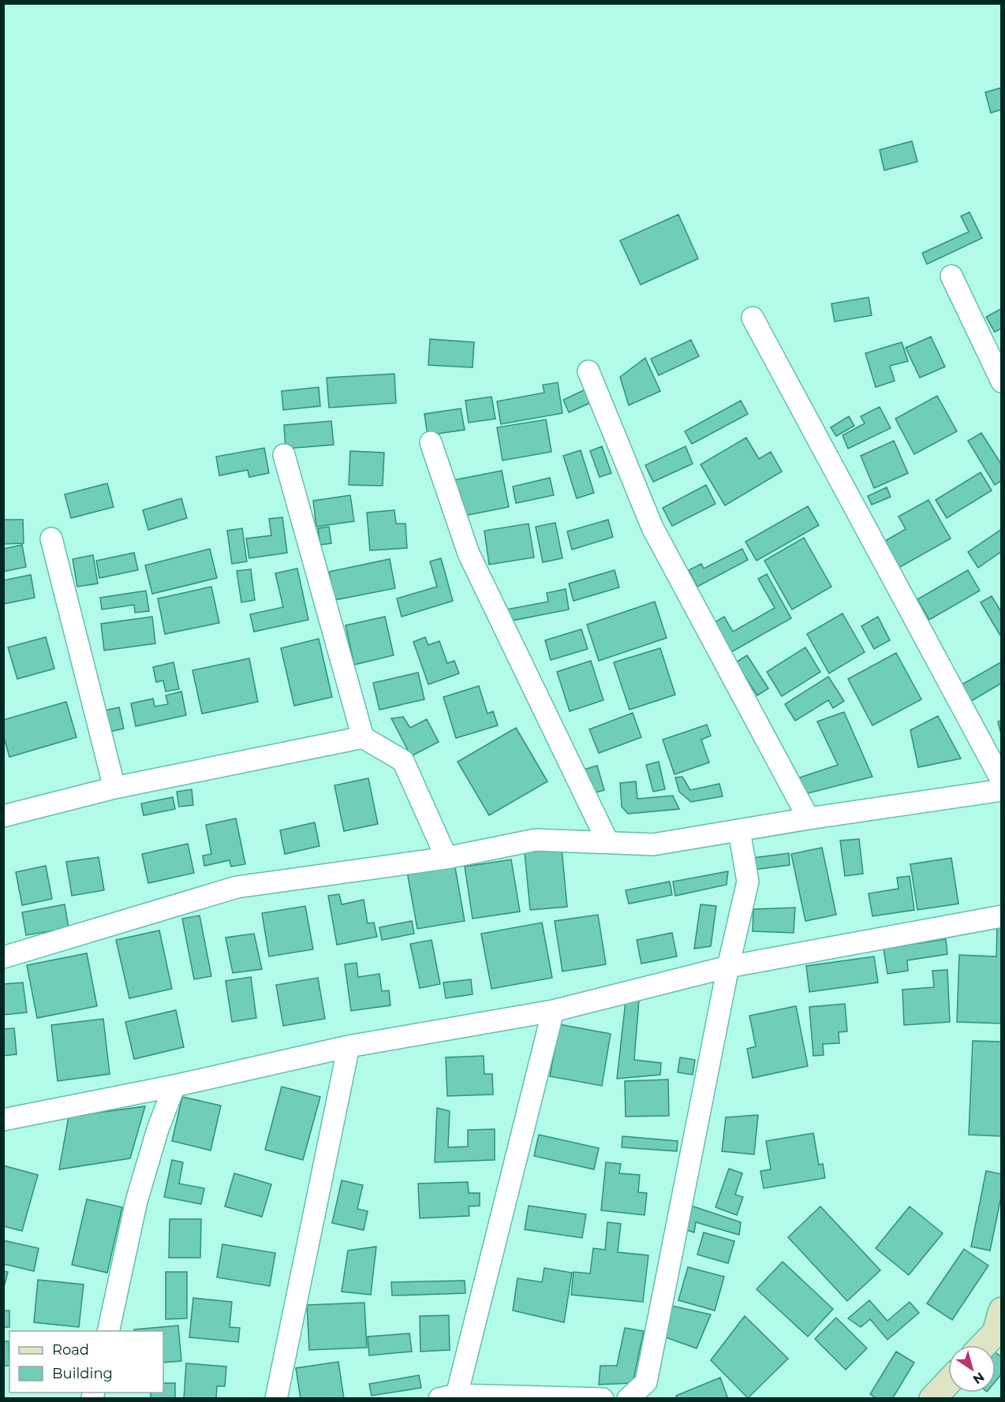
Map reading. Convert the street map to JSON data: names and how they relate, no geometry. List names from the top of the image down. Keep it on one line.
{"legend":["Road","Building"],"north":"bottom right"}
